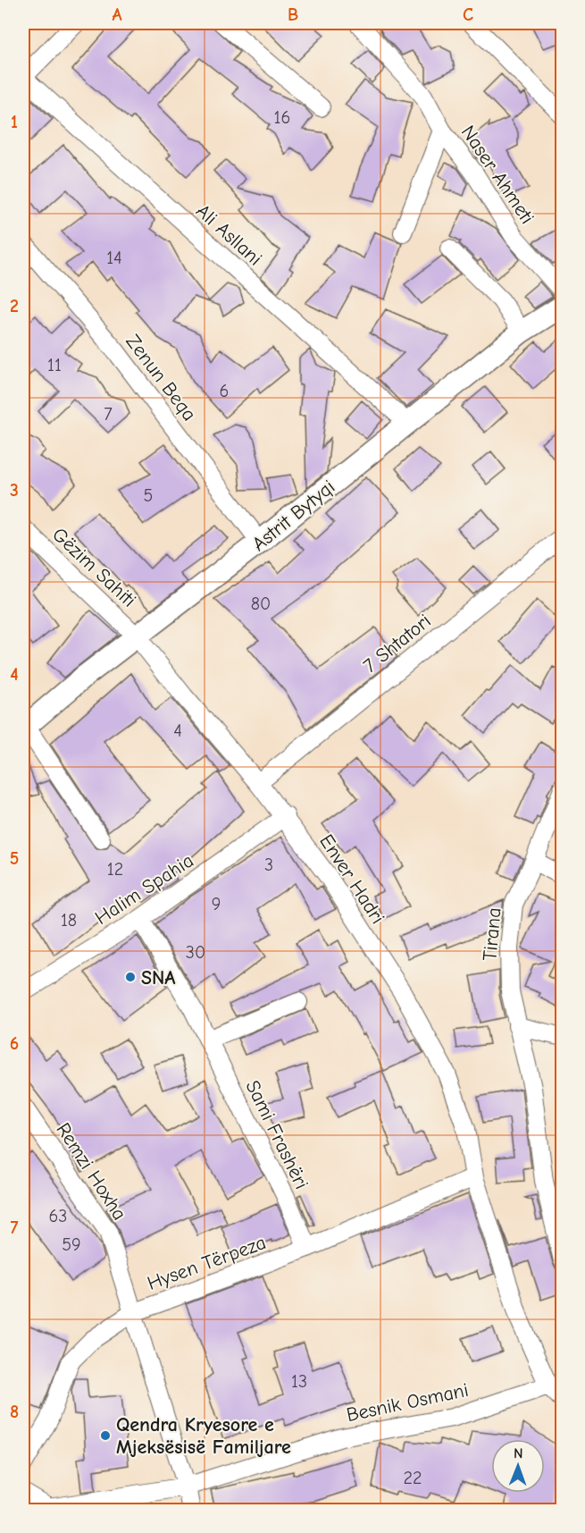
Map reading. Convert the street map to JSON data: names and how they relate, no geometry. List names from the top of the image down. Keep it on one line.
{"streets":{"street":["Naser Ahmeti","Ali Asllani","Zenun Beqa","Astrit Bytyqi","Gëzim Sahiti","7 Shtatori","Enver Hadri","Halim Spahia","Tirana","Sami Frashëri","Remzi Hoxha","Hysen Tërpeza","Besnik Osmani"]},"crossings":[["Ali Asllani","Astrit Bytyqi"],["Zenun Beqa","Astrit Bytyqi"],["Astrit Bytyqi","Gëzim Sahiti"],["Astrit Bytyqi","Enver Hadri"],["Gëzim Sahiti","Enver Hadri"],["7 Shtatori","Enver Hadri"],["Enver Hadri","Halim Spahia"],["Enver Hadri","Hysen Tërpeza"],["Halim Spahia","Sami Frashëri"],["Sami Frashëri","Hysen Tërpeza"],["Remzi Hoxha","Hysen Tërpeza"],["Remzi Hoxha","Besnik Osmani"]],"places":["SNA","Qendra Kryesore e Mjeksësisë Familjare"],"house_numbers":["16","14","11","6","7","5","80","4","3","12","9","18","30","63","59","13","22"],"north":"top","grid":{"columns":["A","B","C"],"rows":["1","2","3","4","5","6","7","8"]}}
